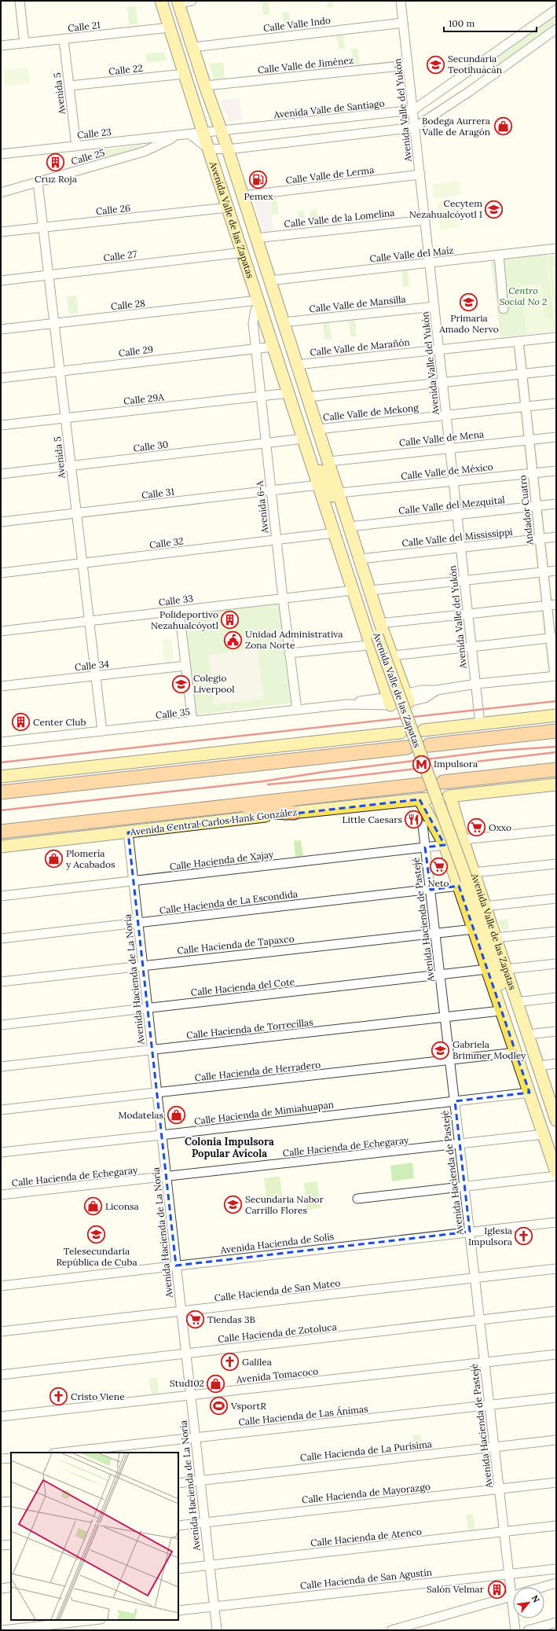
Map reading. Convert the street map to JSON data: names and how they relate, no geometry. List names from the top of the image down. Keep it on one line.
{"streets":{"highway":["Avenida Central Carlos Hank González"],"main road":["Avenida Valle de las Zapatas"],"street":["Calle Valle Indo","Calle 21","Calle Valle de Jiménez","Calle 22","Avenida 5","Avenida Valle de Santiago","Avenida Valle del Yukón","Calle 23","Calle 25","Calle Valle de Lerma","Calle 26","Calle Valle de la Lomelina","Calle Valle del Maíz","Calle 27","Calle Valle de Mansilla","Calle 28","Calle Valle de Marañón","Calle 29","Calle 29A","Calle Valle de Mekong","Calle Valle de Mena","Calle 30","Calle Valle de México","Calle 31","Calle Valle del Mezquital","Avenida 6-A","Andador Cuatro","Calle Valle del Mississippi","Calle 32","Calle 33","Calle 34","Calle 35","Calle Hacienda de Xajay","Calle Hacienda de La Escondida","Avenida Hacienda de Pastejé","Calle Hacienda de Tapaxco","Avenida Hacienda de La Noria","Calle Hacienda del Cote","Calle Hacienda de Torrecillas","Calle Hacienda de Herradero","Calle Hacienda de Mimiahuapan","Calle Hacienda de Echegaray","Avenida Hacienda de Solís","Calle Hacienda de San Mateo","Calle Hacienda de Zotoluca","Avenida Tomacoco","Calle Hacienda de Las Ánimas","Calle Hacienda de La Purísima","Calle Hacienda de Mayorazgo","Calle Hacienda de Atenco","Calle Hacienda de San Agustín"]},"crossings":[["Calle Valle Indo","Avenida Valle del Yukón"],["Calle Valle Indo","Avenida Valle de las Zapatas"],["Calle 21","Avenida 5"],["Calle 21","Avenida Valle de las Zapatas"],["Calle Valle de Jiménez","Avenida Valle del Yukón"],["Calle Valle de Jiménez","Avenida Valle de las Zapatas"],["Calle 22","Avenida 5"],["Calle 22","Avenida Valle de las Zapatas"],["Avenida 5","Calle 23"],["Avenida 5","Calle 25"],["Avenida 5","Calle 26"],["Avenida 5","Calle 27"],["Avenida 5","Calle 28"],["Avenida 5","Calle 29"],["Avenida 5","Calle 29A"],["Avenida 5","Calle 30"],["Avenida 5","Calle 31"],["Avenida 5","Calle 32"],["Avenida 5","Calle 33"],["Avenida 5","Calle 34"],["Avenida 5","Calle 35"],["Avenida Valle de Santiago","Avenida Valle del Yukón"],["Avenida Valle de Santiago","Calle 23"],["Avenida Valle de Santiago","Avenida Valle de las Zapatas"],["Avenida Valle del Yukón","Calle Valle de Lerma"],["Avenida Valle del Yukón","Calle Valle de la Lomelina"],["Avenida Valle del Yukón","Calle Valle del Maíz"],["Avenida Valle del Yukón","Calle Valle de Mansilla"],["Avenida Valle del Yukón","Calle Valle de Marañón"],["Avenida Valle del Yukón","Calle Valle de Mekong"],["Avenida Valle del Yukón","Calle Valle de Mena"],["Avenida Valle del Yukón","Calle Valle de México"],["Avenida Valle del Yukón","Calle Valle del Mezquital"],["Avenida Valle del Yukón","Calle Valle del Mississippi"],["Calle 23","Calle 25"],["Calle 23","Avenida Valle de las Zapatas"],["Calle Valle de Lerma","Avenida Valle de las Zapatas"],["Calle 26","Avenida Valle de las Zapatas"],["Calle Valle de la Lomelina","Avenida Valle de las Zapatas"],["Avenida Valle de las Zapatas","Calle Valle del Maíz"],["Avenida Valle de las Zapatas","Calle 27"],["Avenida Valle de las Zapatas","Calle Valle de Mansilla"],["Avenida Valle de las Zapatas","Calle 28"],["Avenida Valle de las Zapatas","Calle Valle de Marañón"],["Avenida Valle de las Zapatas","Calle 29"],["Avenida Valle de las Zapatas","Calle 29A"],["Avenida Valle de las Zapatas","Calle Valle de Mekong"],["Avenida Valle de las Zapatas","Calle Valle de Mena"],["Avenida Valle de las Zapatas","Calle 30"],["Avenida Valle de las Zapatas","Calle Valle de México"],["Avenida Valle de las Zapatas","Calle 31"],["Avenida Valle de las Zapatas","Calle Valle del Mezquital"],["Avenida Valle de las Zapatas","Avenida 6-A"],["Avenida Valle de las Zapatas","Calle Valle del Mississippi"],["Avenida Valle de las Zapatas","Calle 32"],["Avenida Valle de las Zapatas","Calle 33"],["Avenida Valle de las Zapatas","Calle 35"],["Avenida Valle de las Zapatas","Avenida Central Carlos Hank González"],["Avenida Valle de las Zapatas","Calle Hacienda de Xajay"],["Avenida Valle de las Zapatas","Calle Hacienda de La Escondida"],["Avenida Valle de las Zapatas","Calle Hacienda de Tapaxco"],["Avenida Valle de las Zapatas","Calle Hacienda del Cote"],["Avenida Valle de las Zapatas","Calle Hacienda de Torrecillas"],["Avenida Valle de las Zapatas","Calle Hacienda de Herradero"],["Avenida Valle de las Zapatas","Calle Hacienda de Mimiahuapan"],["Avenida Valle de las Zapatas","Calle Hacienda de Echegaray"],["Calle 28","Avenida 6-A"],["Calle Valle de Marañón","Andador Cuatro"],["Calle 29","Avenida 6-A"],["Calle 29A","Avenida 6-A"],["Calle Valle de Mekong","Andador Cuatro"],["Calle Valle de Mena","Andador Cuatro"],["Calle 30","Avenida 6-A"],["Calle Valle de México","Andador Cuatro"],["Calle 31","Avenida 6-A"],["Calle Valle del Mezquital","Andador Cuatro"],["Avenida 6-A","Calle 32"],["Avenida 6-A","Calle 33"],["Avenida 6-A","Calle 35"],["Andador Cuatro","Calle Valle del Mississippi"],["Avenida Central Carlos Hank González","Avenida Hacienda de La Noria"],["Calle Hacienda de Xajay","Avenida Hacienda de Pastejé"],["Calle Hacienda de Xajay","Avenida Hacienda de La Noria"],["Calle Hacienda de La Escondida","Avenida Hacienda de Pastejé"],["Calle Hacienda de La Escondida","Avenida Hacienda de La Noria"],["Avenida Hacienda de Pastejé","Calle Hacienda de Tapaxco"],["Avenida Hacienda de Pastejé","Calle Hacienda del Cote"],["Avenida Hacienda de Pastejé","Calle Hacienda de Torrecillas"],["Avenida Hacienda de Pastejé","Calle Hacienda de Herradero"],["Avenida Hacienda de Pastejé","Calle Hacienda de Mimiahuapan"],["Avenida Hacienda de Pastejé","Calle Hacienda de Echegaray"],["Avenida Hacienda de Pastejé","Avenida Hacienda de Solís"],["Avenida Hacienda de Pastejé","Calle Hacienda de San Mateo"],["Avenida Hacienda de Pastejé","Calle Hacienda de Zotoluca"],["Avenida Hacienda de Pastejé","Avenida Tomacoco"],["Avenida Hacienda de Pastejé","Calle Hacienda de Las Ánimas"],["Avenida Hacienda de Pastejé","Calle Hacienda de La Purísima"],["Avenida Hacienda de Pastejé","Calle Hacienda de Mayorazgo"],["Avenida Hacienda de Pastejé","Calle Hacienda de Atenco"],["Avenida Hacienda de Pastejé","Calle Hacienda de San Agustín"],["Calle Hacienda de Tapaxco","Avenida Hacienda de La Noria"],["Avenida Hacienda de La Noria","Calle Hacienda del Cote"],["Avenida Hacienda de La Noria","Calle Hacienda de Torrecillas"],["Avenida Hacienda de La Noria","Calle Hacienda de Herradero"],["Avenida Hacienda de La Noria","Calle Hacienda de Mimiahuapan"],["Avenida Hacienda de La Noria","Calle Hacienda de Echegaray"],["Avenida Hacienda de La Noria","Avenida Hacienda de Solís"],["Avenida Hacienda de La Noria","Calle Hacienda de San Mateo"],["Avenida Hacienda de La Noria","Calle Hacienda de Zotoluca"],["Avenida Hacienda de La Noria","Avenida Tomacoco"],["Avenida Hacienda de La Noria","Calle Hacienda de Las Ánimas"],["Avenida Hacienda de La Noria","Calle Hacienda de La Purísima"],["Avenida Hacienda de La Noria","Calle Hacienda de Mayorazgo"],["Avenida Hacienda de La Noria","Calle Hacienda de Atenco"],["Avenida Hacienda de La Noria","Calle Hacienda de San Agustín"]],"districts":["Colonia Impulsora Popular Avícola"],"parks":["Centro Social No 2"],"places":{"school or university":["Secundaria Teotihuacán","Cecytem Nezahualcóyotl I","Primaria Amado Nervo","Colegio Liverpool","Gabriela Brimmer Modley","Secundaria Nabor Carrillo Flores","Telesecundaria República de Cuba"],"shop":["Bodega Aurrera Valle de Aragón","Plomería y Acabados","Modatelas","Liconsa","Stud102"],"building":["Cruz Roja","Polideportivo Nezahualcóyotl","Center Club","Salón Velmar"],"fuel station":["Pemex"],"public building":["Unidad Administrativa Zona Norte"],"metro station":["Impulsora"],"restaurant":["Little Caesars"],"supermarket":["Oxxo","Neto","Tiendas 3B"],"church":["Iglesia Impulsora","Galilea","Cristo Viene"],"sports":["VsportR"]},"scale_bar":"100 m","north":"top right"}
